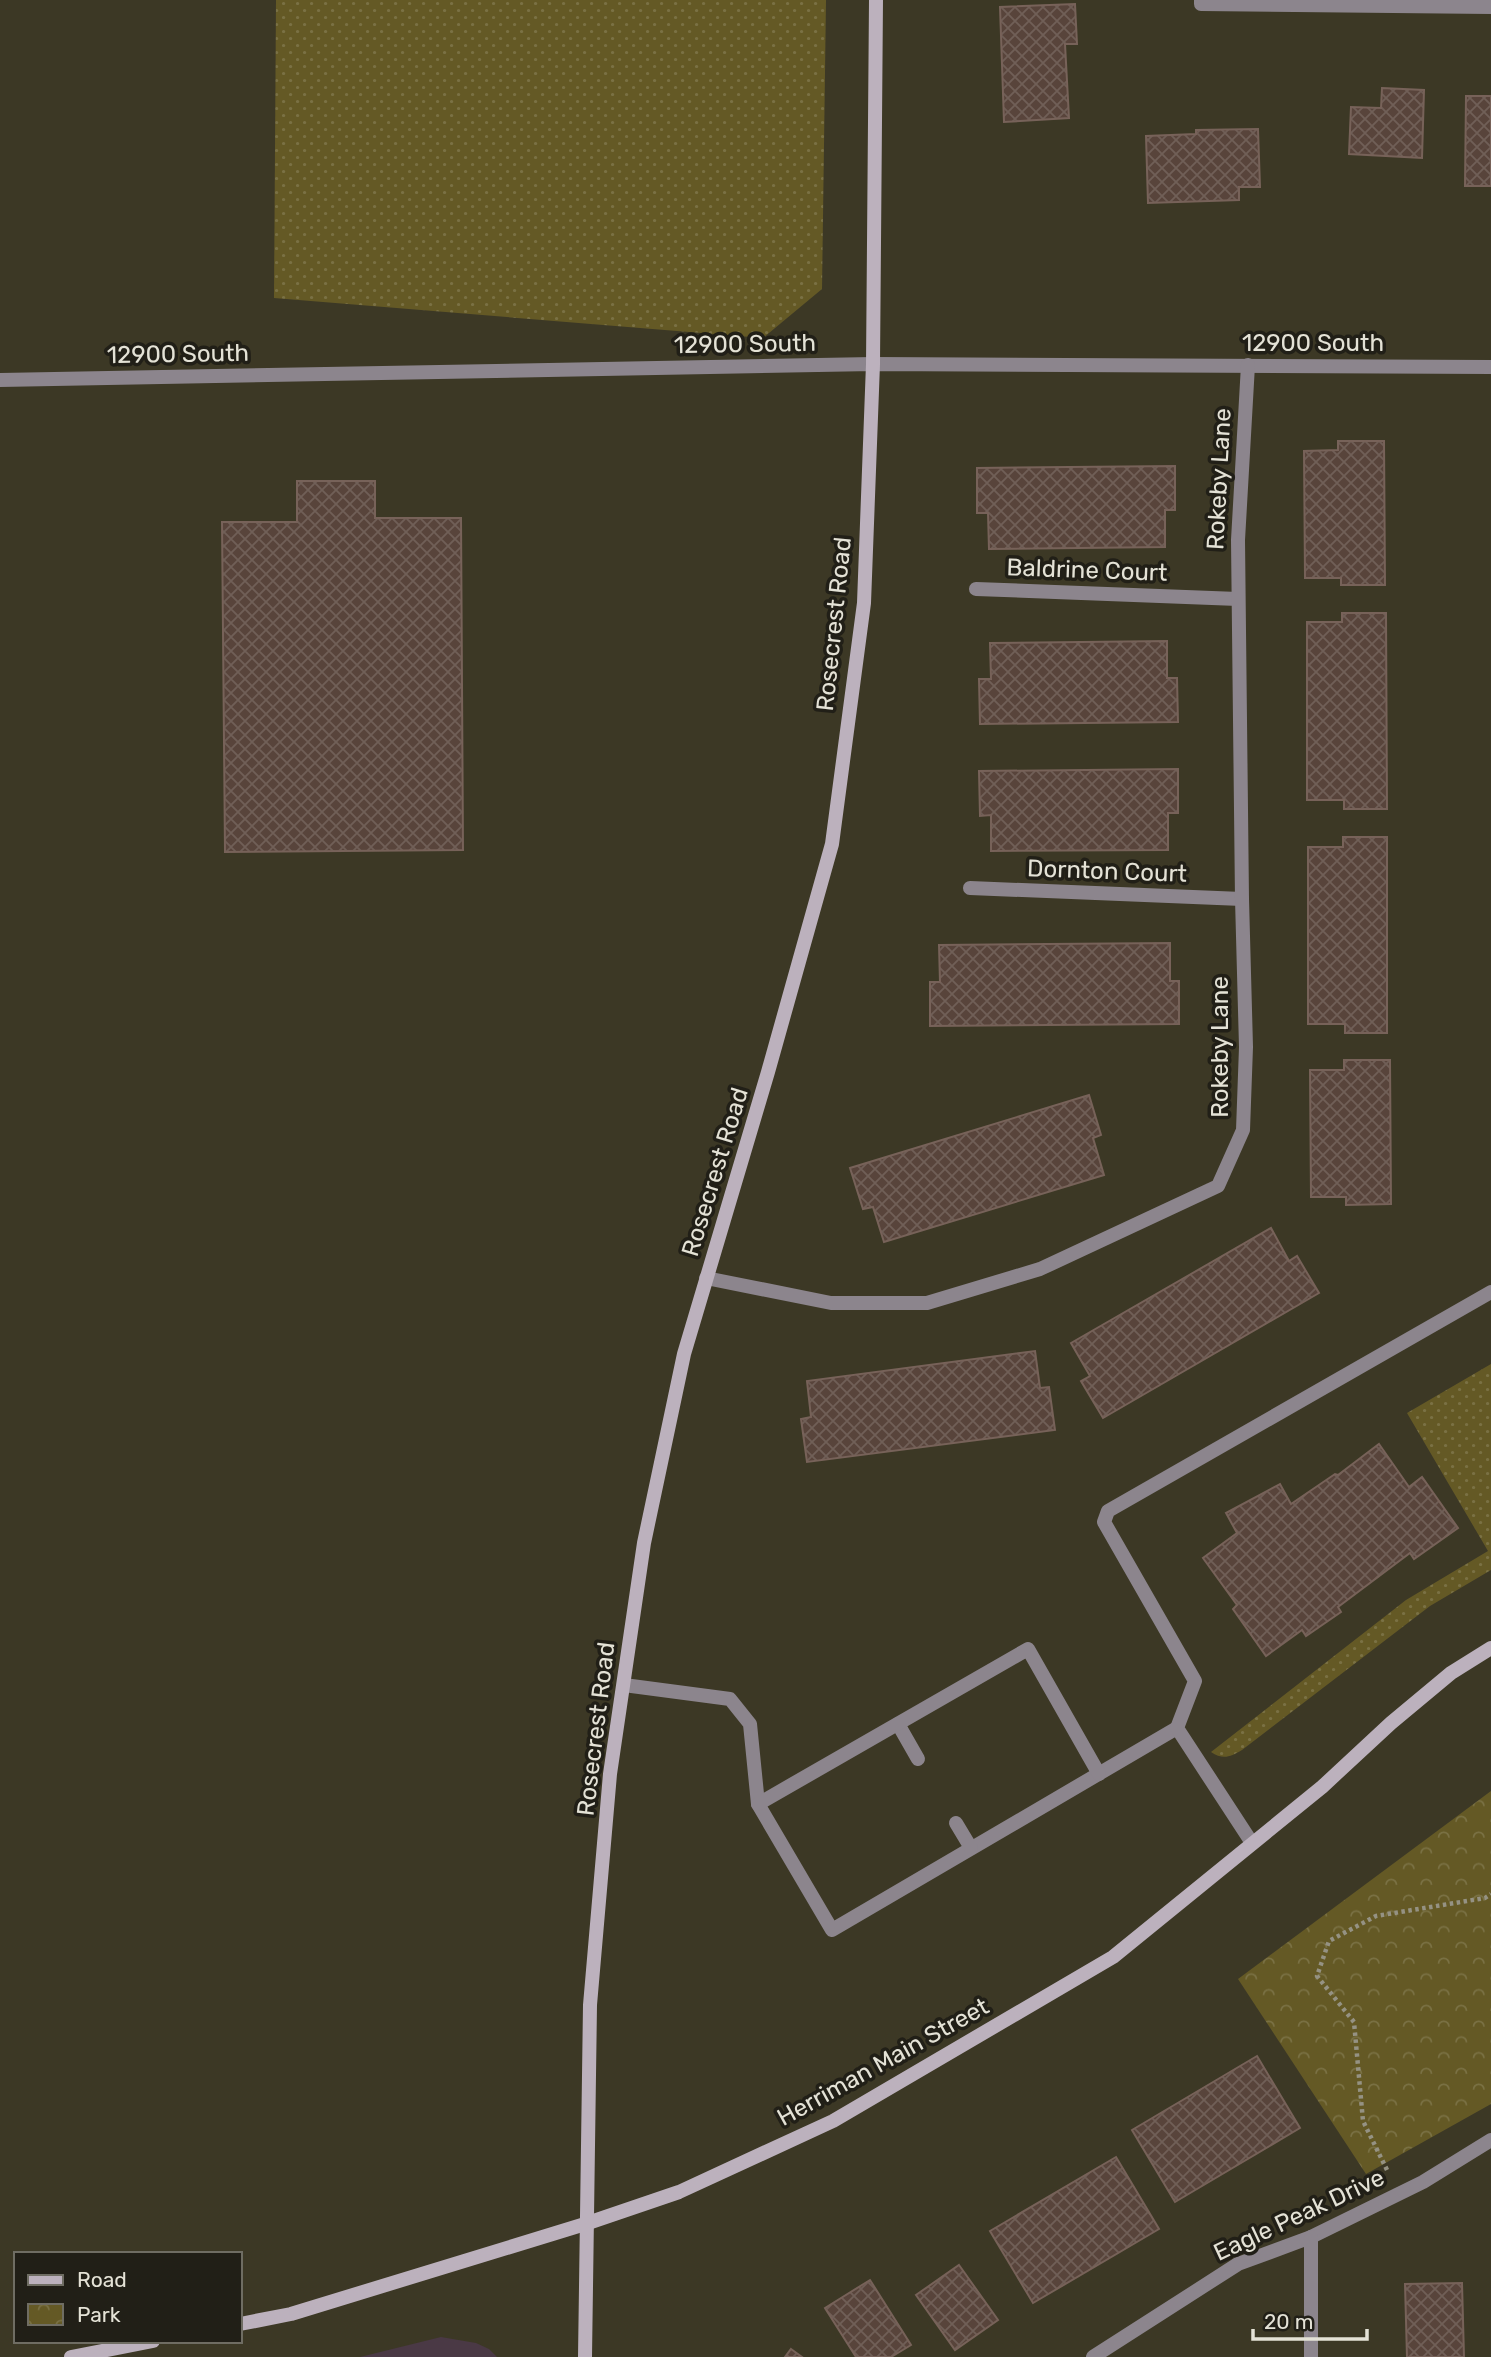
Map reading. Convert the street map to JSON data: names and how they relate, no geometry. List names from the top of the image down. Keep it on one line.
{"streets":{"main road":["Rosecrest Road","Herriman Main Street"],"street":["12900 South","Rokeby Lane","Baldrine Court","Dornton Court","Eagle Peak Drive"]},"crossings":[["12900 South","Rokeby Lane"],["12900 South","Rosecrest Road"],["Rokeby Lane","Baldrine Court"],["Rokeby Lane","Rosecrest Road"],["Rokeby Lane","Dornton Court"],["Rosecrest Road","Herriman Main Street"]],"legend":["Road","Park"],"scale_bar":"20 m"}
